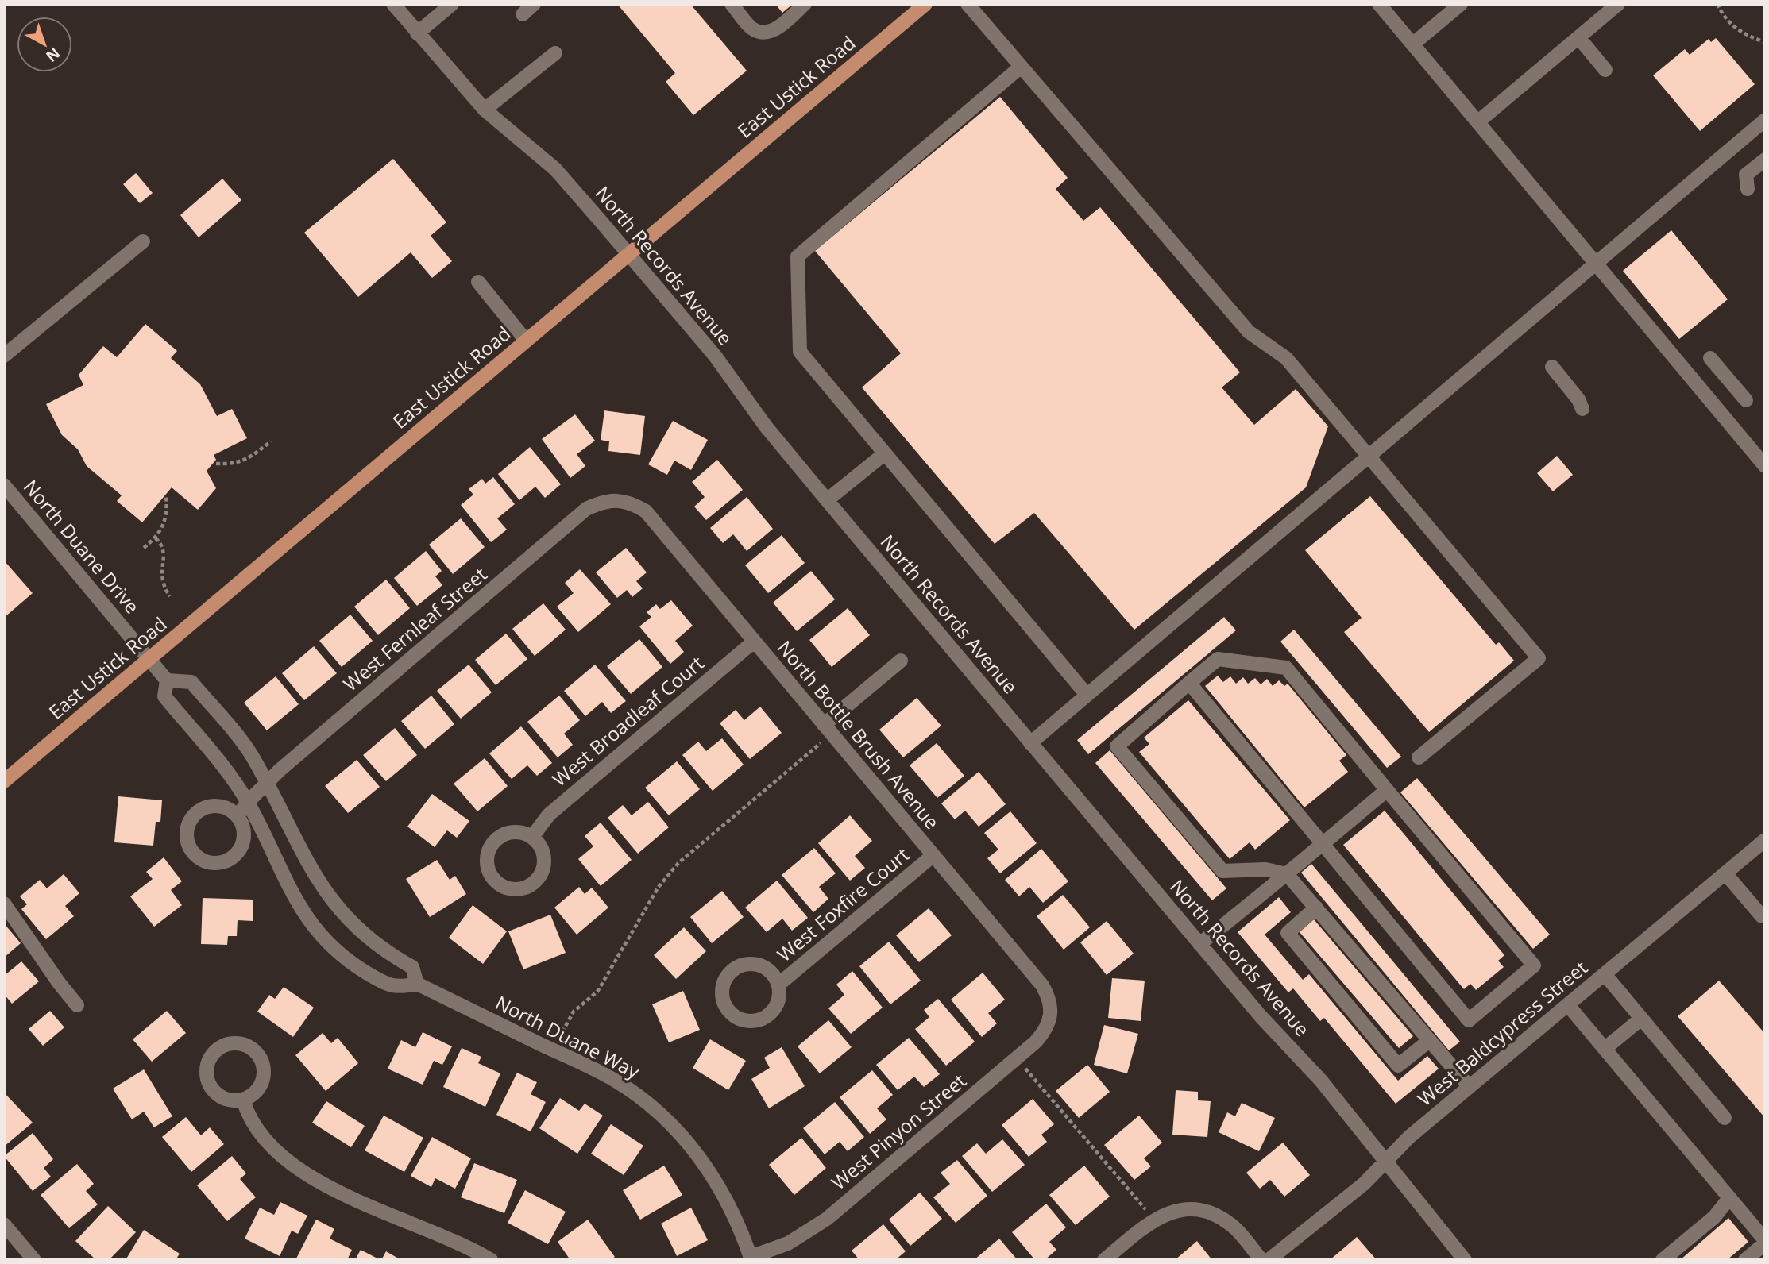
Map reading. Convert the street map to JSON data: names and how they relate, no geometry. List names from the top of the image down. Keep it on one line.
{"streets":{"main road":["East Ustick Road"],"street":["North Records Avenue","North Duane Drive","West Fernleaf Street","West Broadleaf Court","North Bottle Brush Avenue","West Foxfire Court","West Baldcypress Street","North Duane Way","West Pinyon Street"]},"crossings":[["East Ustick Road","North Records Avenue"],["East Ustick Road","North Duane Drive"],["East Ustick Road","North Duane Way"],["North Records Avenue","West Baldcypress Street"],["North Duane Drive","North Duane Way"],["West Fernleaf Street","North Bottle Brush Avenue"],["West Fernleaf Street","North Duane Way"],["West Broadleaf Court","North Bottle Brush Avenue"],["North Bottle Brush Avenue","West Foxfire Court"],["North Bottle Brush Avenue","West Pinyon Street"],["North Duane Way","West Pinyon Street"]],"north":"bottom right"}
